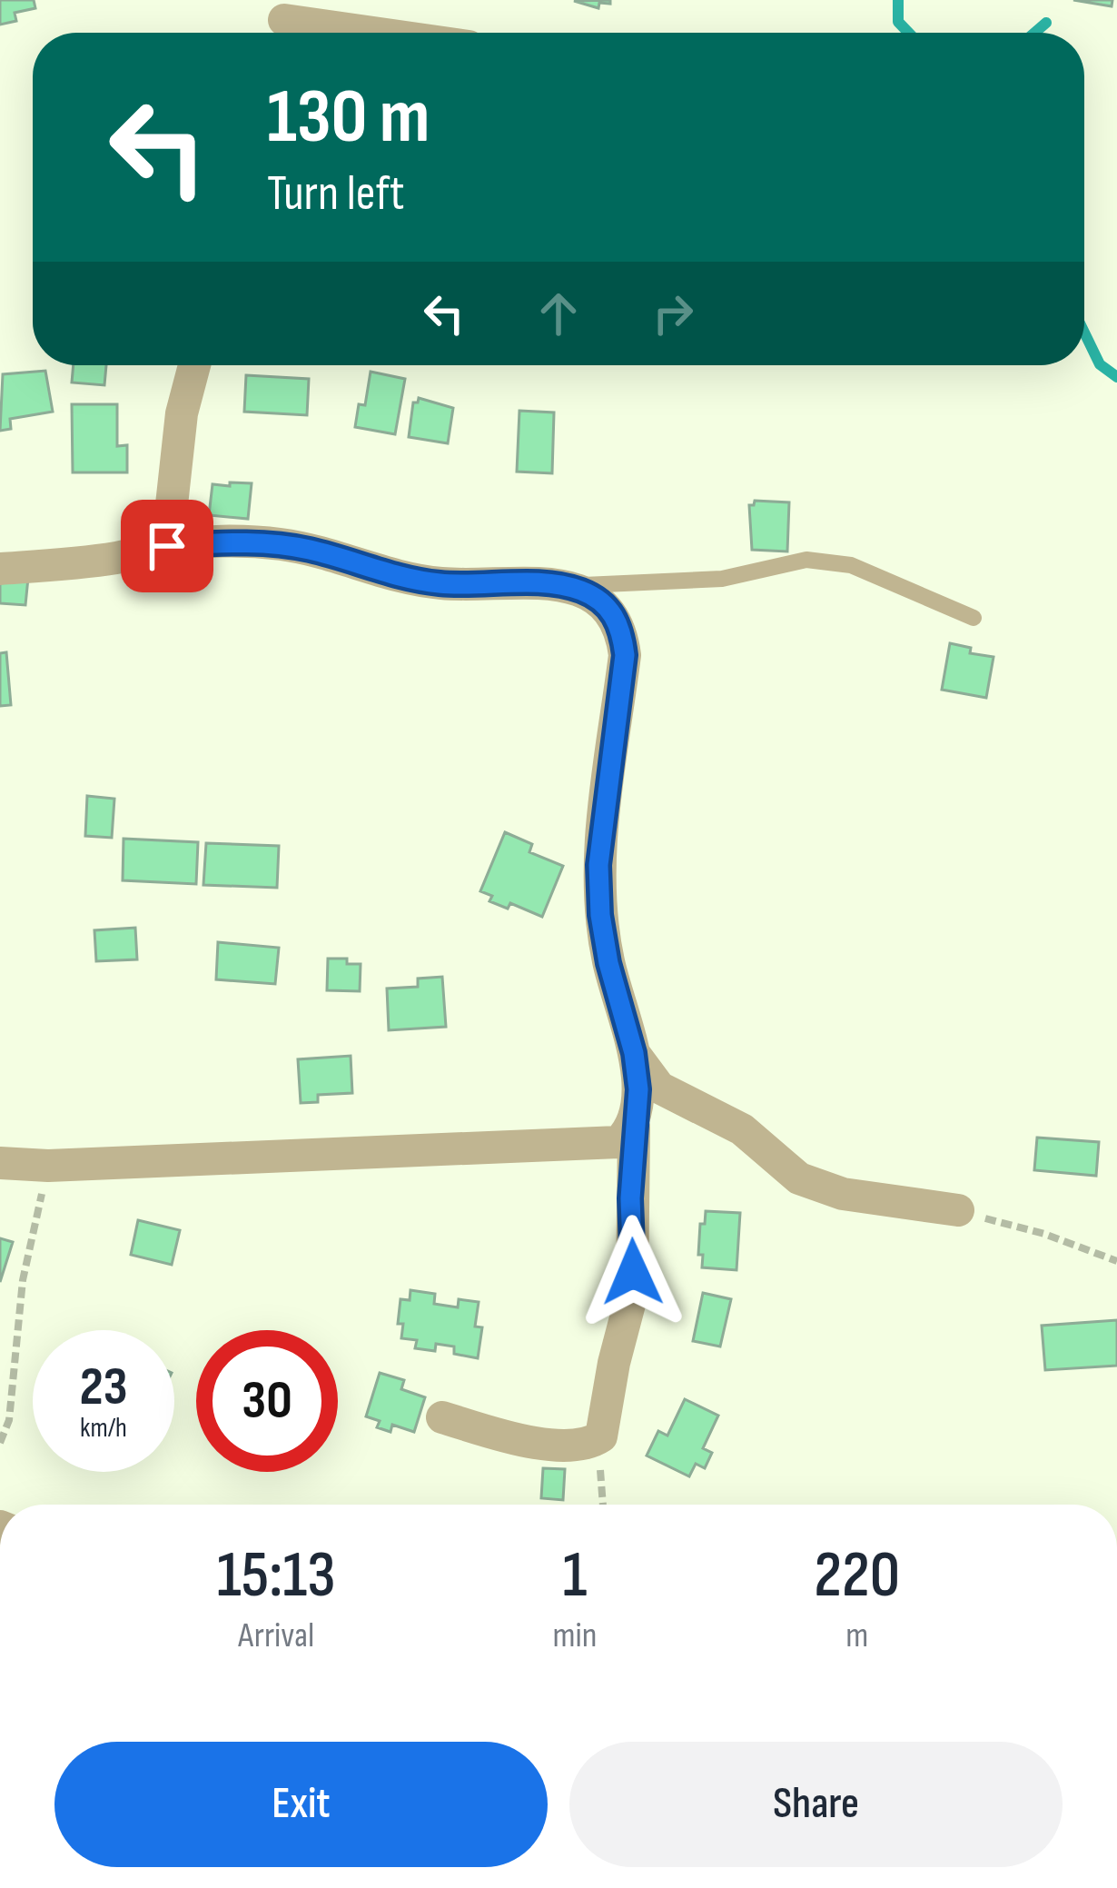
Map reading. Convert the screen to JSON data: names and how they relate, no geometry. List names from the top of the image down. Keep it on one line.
{"page":{"turn":["130 m","Turn left"],"speed":"23 km/h","limit":"30","eta":["15:13","Arrival","1","min","220","m"],"buttons":["Exit","Share"]}}
